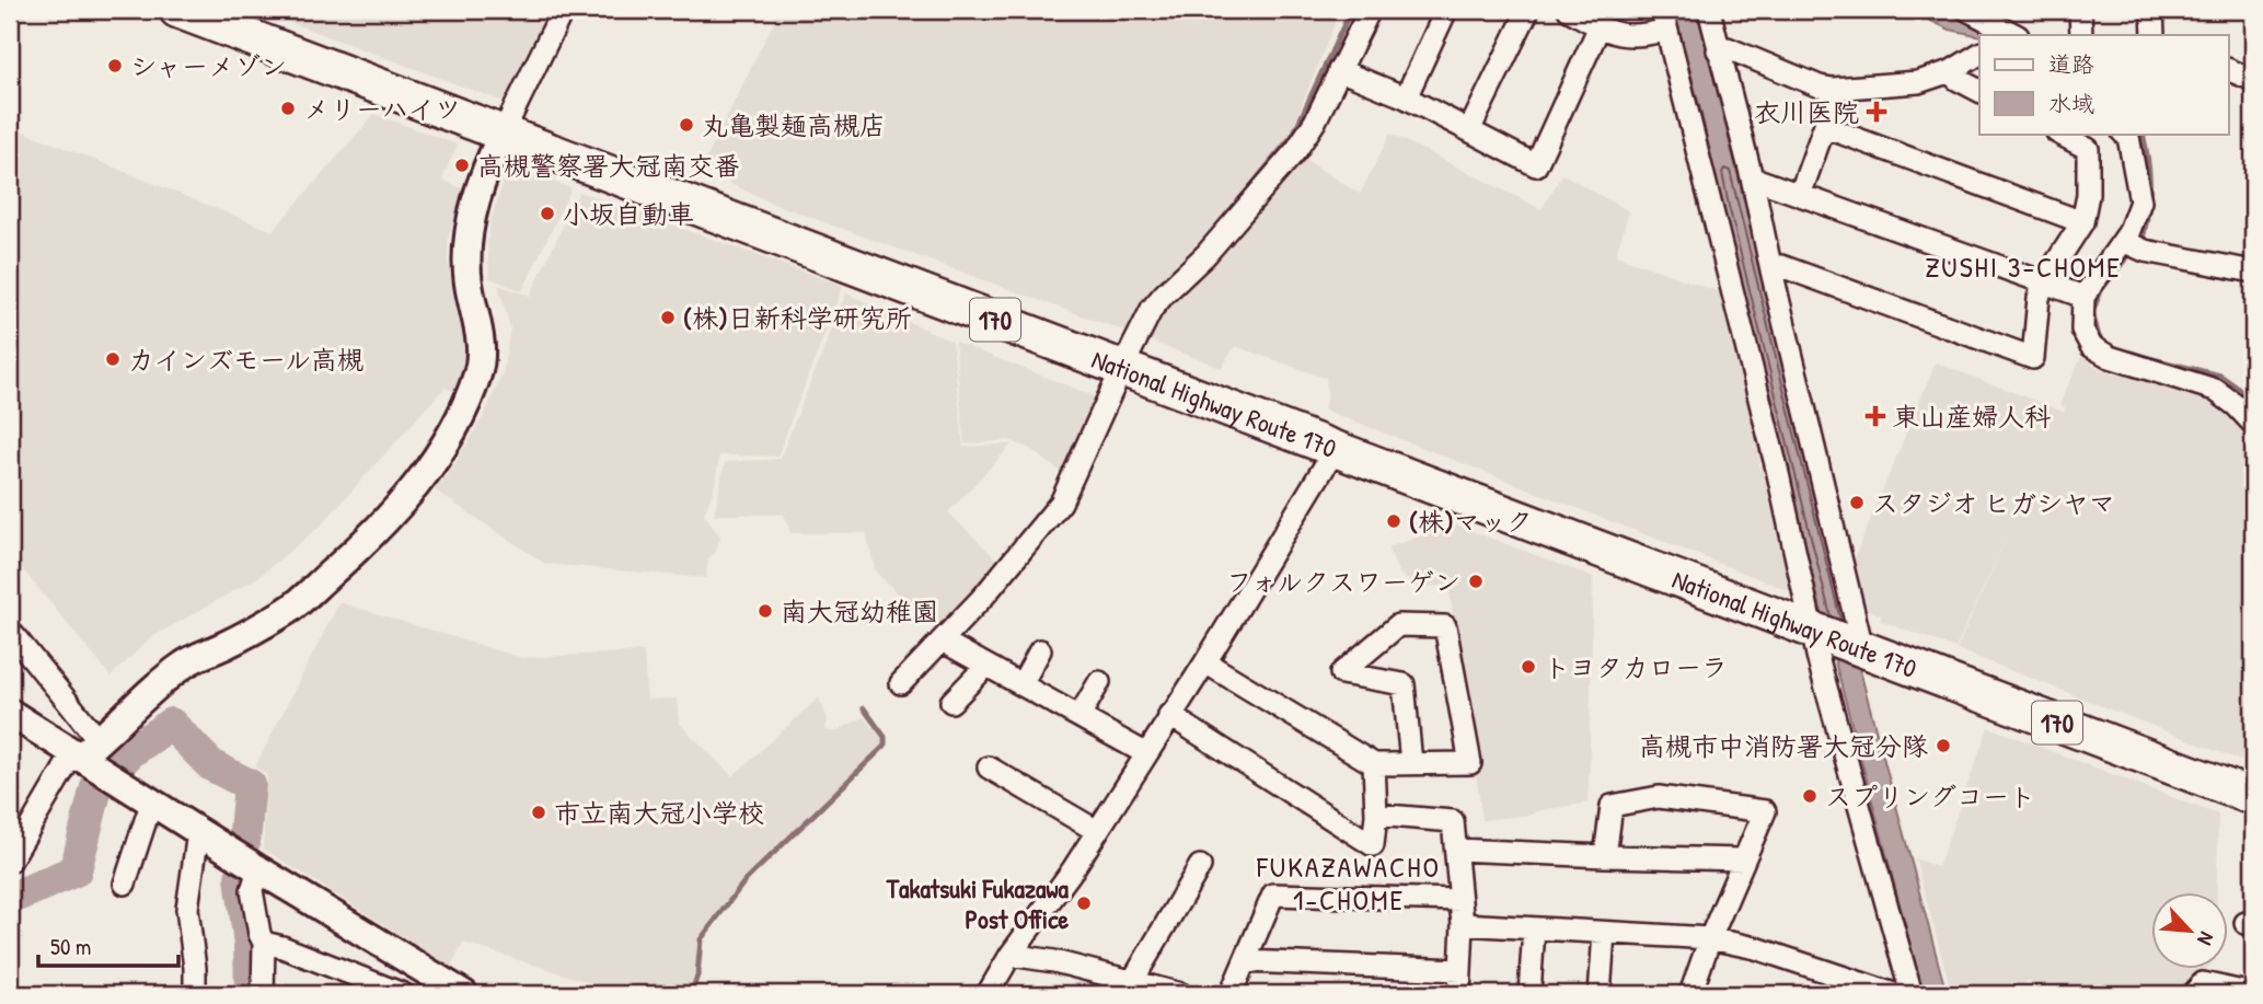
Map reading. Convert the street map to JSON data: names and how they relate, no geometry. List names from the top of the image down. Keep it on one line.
{"streets":{"highway":["170","National Highway Route 170"]},"districts":["ZUSHI 3-CHOME","FUKAZAWACHO 1-CHOME"],"places":{"other":["シャーメゾン","メリーハイツ","丸亀製麺高槻店","高槻警察署大冠南交番","小坂自動車","(株)日新科学研究所","カインズモール高槻","スタジオ ヒガシヤマ","(株)マック","フォルクスワーゲン","南大冠幼稚園","トヨタカローラ","高槻市中消防署大冠分隊","スプリングコート","市立南大冠小学校","Takatsuki Fukazawa Post Office"],"health":["衣川医院","東山産婦人科"]},"legend":["道路","水域"],"scale_bar":"50 m","north":"bottom right"}
